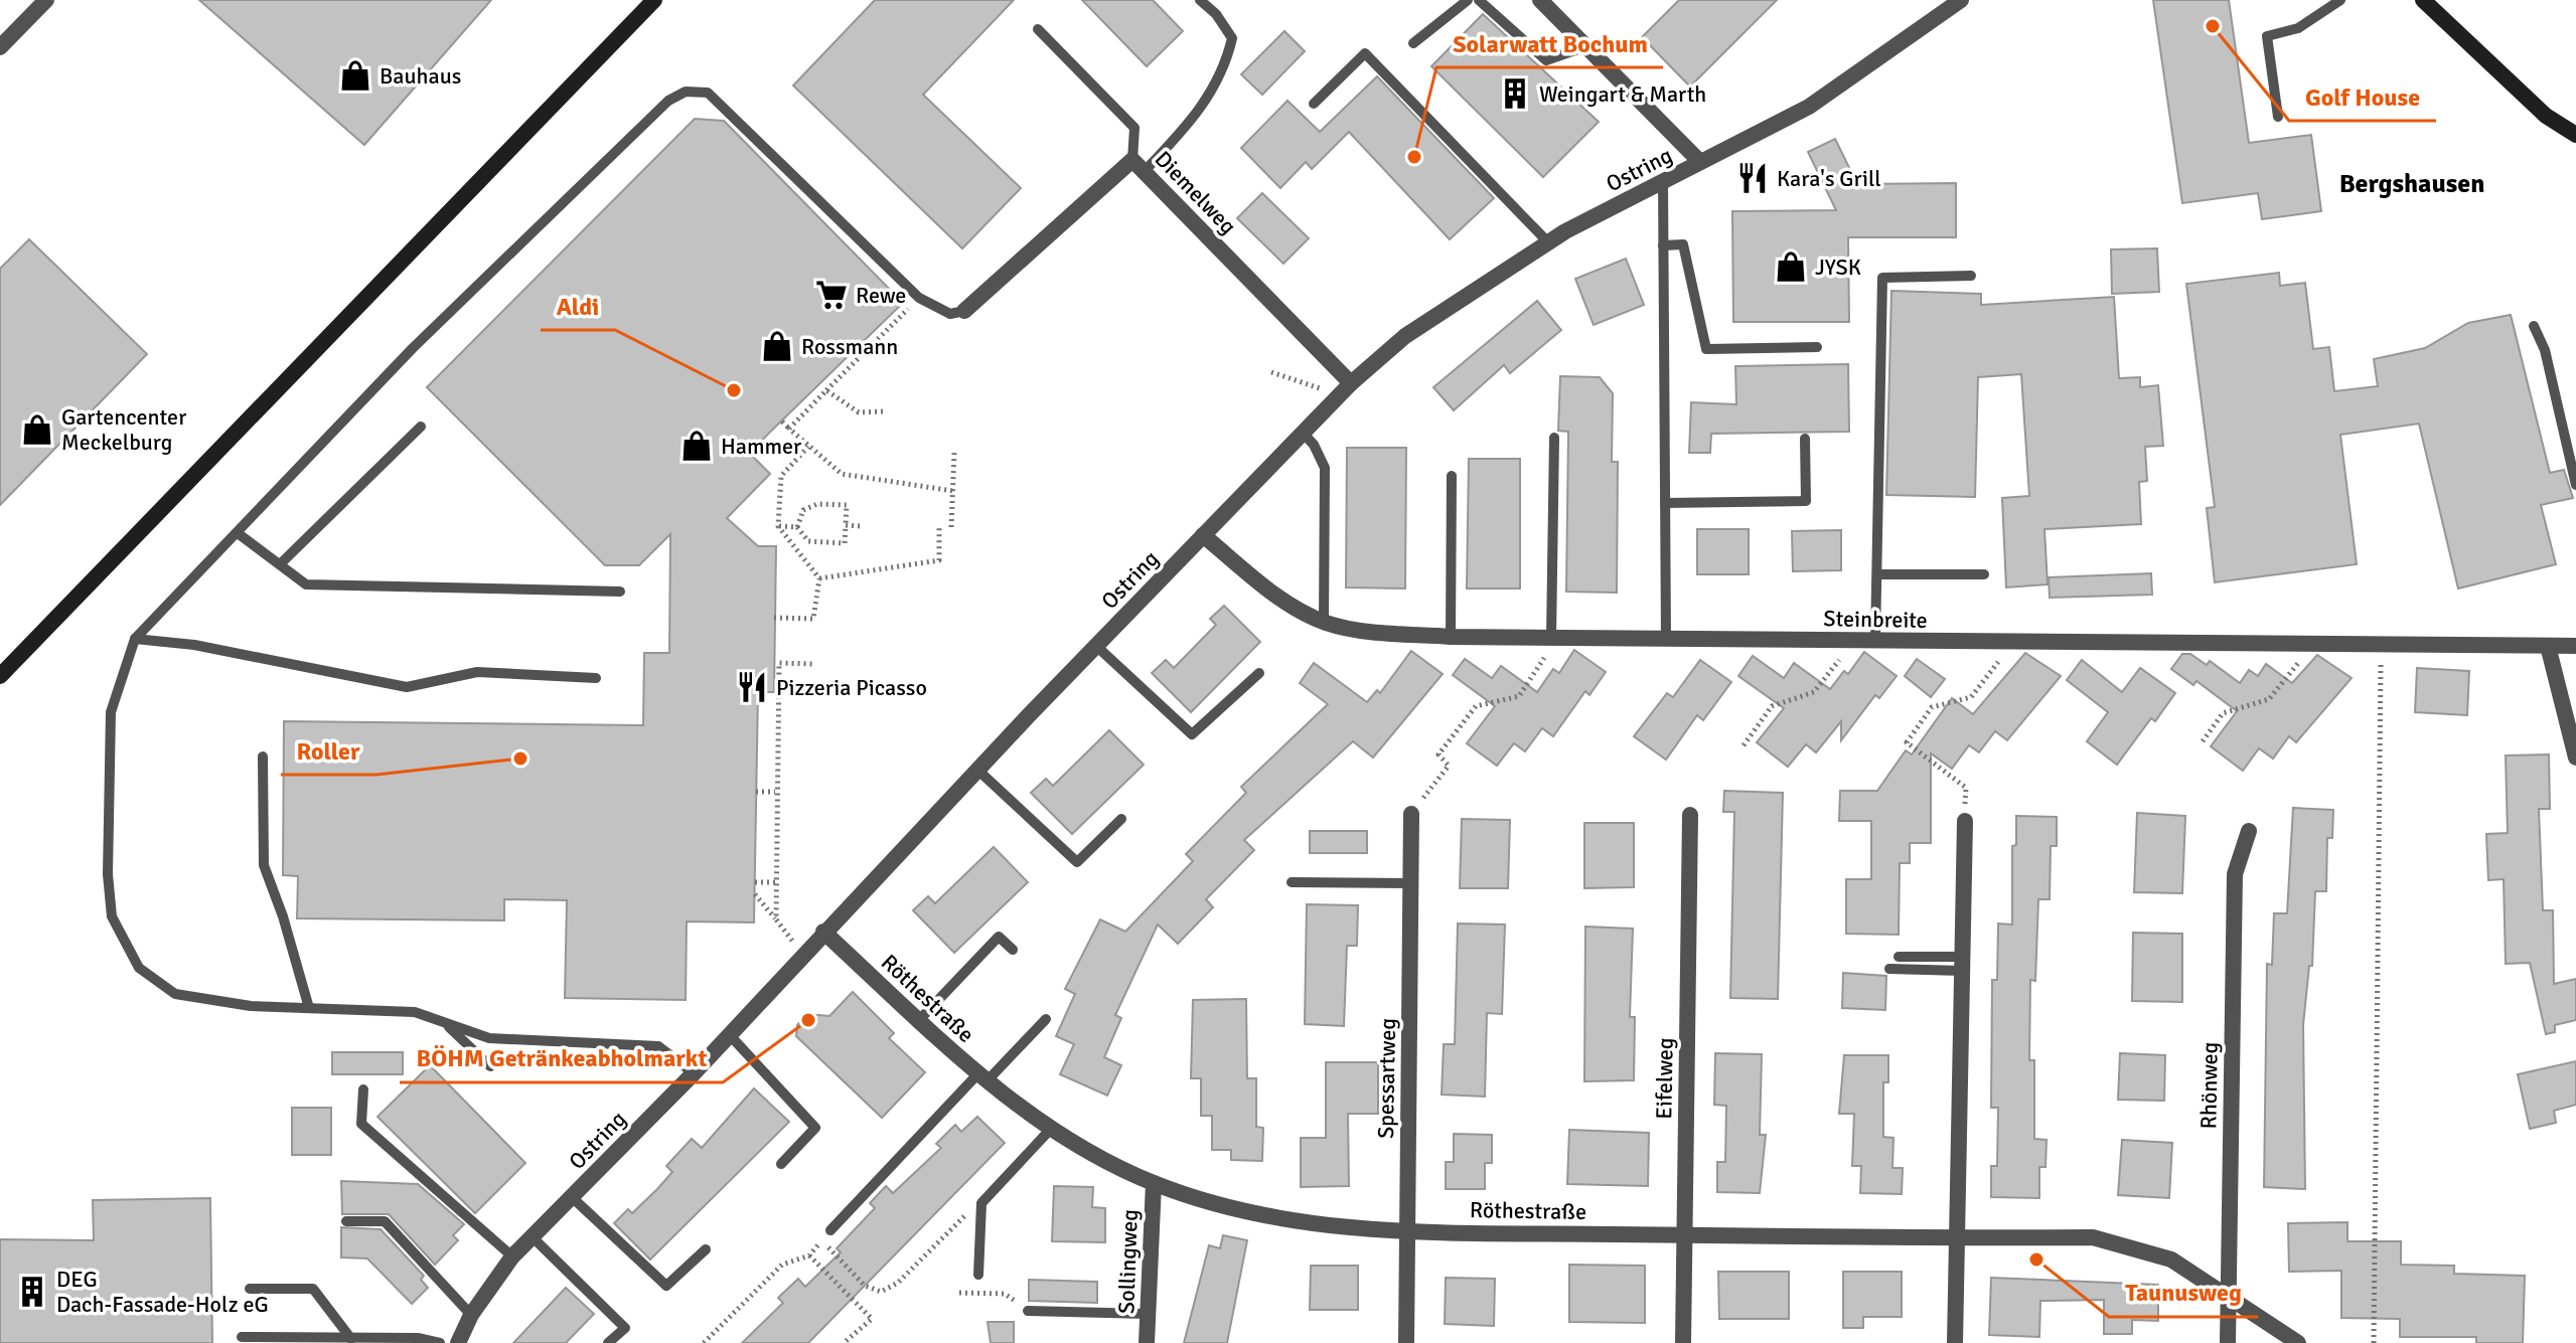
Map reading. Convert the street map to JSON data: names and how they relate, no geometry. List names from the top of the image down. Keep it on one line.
{"streets":{"street":["Ostring","Diemelweg","Steinbreite","Röthestraße","Spessartweg","Eifelweg","Rhönweg","Sollingweg"]},"crossings":[["Ostring","Diemelweg"],["Ostring","Steinbreite"],["Ostring","Röthestraße"],["Röthestraße","Spessartweg"],["Röthestraße","Eifelweg"],["Röthestraße","Rhönweg"],["Röthestraße","Sollingweg"]],"districts":["Bergshausen"],"places":{"other":["Golf House","Solarwatt Bochum","Aldi","Roller","BÖHM Getränkeabholmarkt","Taunusweg"],"shop":["Bauhaus","JYSK","Rossmann","Gartencenter Meckelburg","Hammer"],"building":["Weingart & Marth","DEG Dach-Fassade-Holz eG"],"restaurant":["Kara's Grill","Pizzeria Picasso"],"supermarket":["Rewe"]}}
